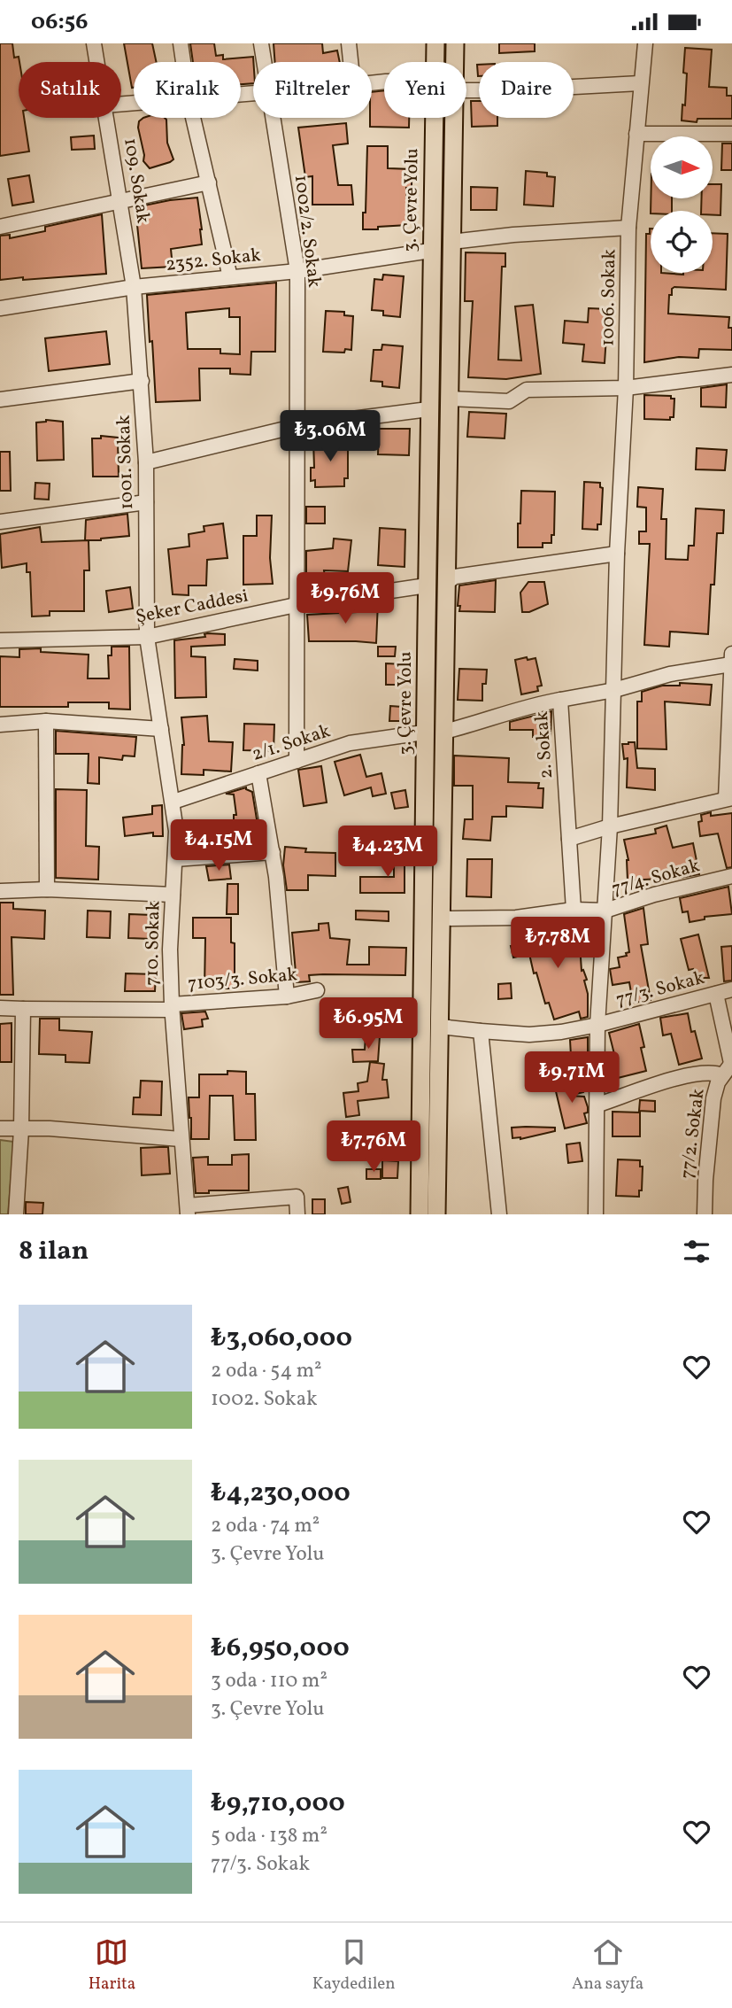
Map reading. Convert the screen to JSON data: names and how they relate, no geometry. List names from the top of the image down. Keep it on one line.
{"streets":{"main road":["3. Çevre Yolu"],"street":["109. Sokak","1002/2. Sokak","2352. Sokak","1006. Sokak","1001. Sokak","Şeker Caddesi","2/1. Sokak","2. Sokak","77/4. Sokak","710. Sokak","7103/3. Sokak","77/3. Sokak","77/2. Sokak"]},"crossings":[["109. Sokak","2352. Sokak"],["109. Sokak","1001. Sokak"],["3. Çevre Yolu","2352. Sokak"],["3. Çevre Yolu","Şeker Caddesi"],["3. Çevre Yolu","2/1. Sokak"],["3. Çevre Yolu","2. Sokak"],["3. Çevre Yolu","77/4. Sokak"],["3. Çevre Yolu","77/3. Sokak"],["1002/2. Sokak","2352. Sokak"],["1002/2. Sokak","Şeker Caddesi"],["1002/2. Sokak","2/1. Sokak"],["2352. Sokak","1001. Sokak"],["1006. Sokak","77/4. Sokak"],["1006. Sokak","77/3. Sokak"],["1001. Sokak","Şeker Caddesi"],["1001. Sokak","710. Sokak"],["Şeker Caddesi","710. Sokak"],["2/1. Sokak","710. Sokak"],["2. Sokak","77/4. Sokak"],["710. Sokak","7103/3. Sokak"]],"north":"right","page":{"status":"06:56","chip":["Satılık","Kiralık","Filtreler","Yeni","Daire"],"price":["₺3.06M","₺9.76M","₺4.15M","₺4.23M","₺7.78M","₺6.95M","₺9.71M","₺7.76M"],"heading":"8 ilan","list":[{"name":"₺3,060,000","note":"2 oda · 54 m² · 1002. Sokak"},{"name":"₺4,230,000","note":"2 oda · 74 m² · 3. Çevre Yolu"},{"name":"₺6,950,000","note":"3 oda · 110 m² · 3. Çevre Yolu"},{"name":"₺9,710,000","note":"5 oda · 138 m² · 77/3. Sokak"}],"tabs":["Harita","Kaydedilen","Ana sayfa"]}}
